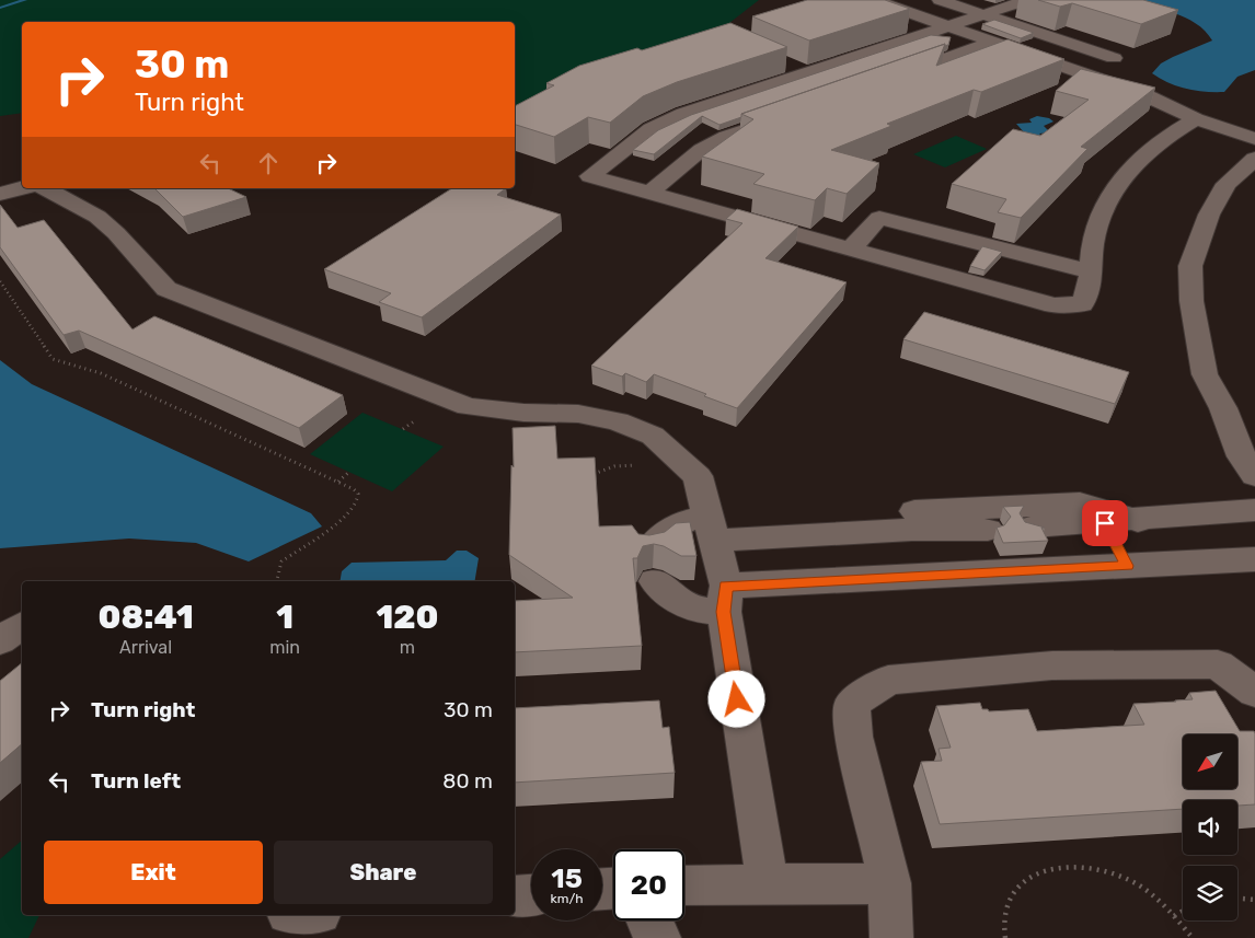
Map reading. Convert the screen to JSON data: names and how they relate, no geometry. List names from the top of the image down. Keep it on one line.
{"north":"bottom left","page":{"turn":["30 m","Turn right"],"eta":["08:41","Arrival","1","min","120","m"],"list":[{"name":"Turn right","value":"30 m"},{"name":"Turn left","value":"80 m"}],"buttons":["Exit","Share"],"speed":"15 km/h","limit":"20"}}
